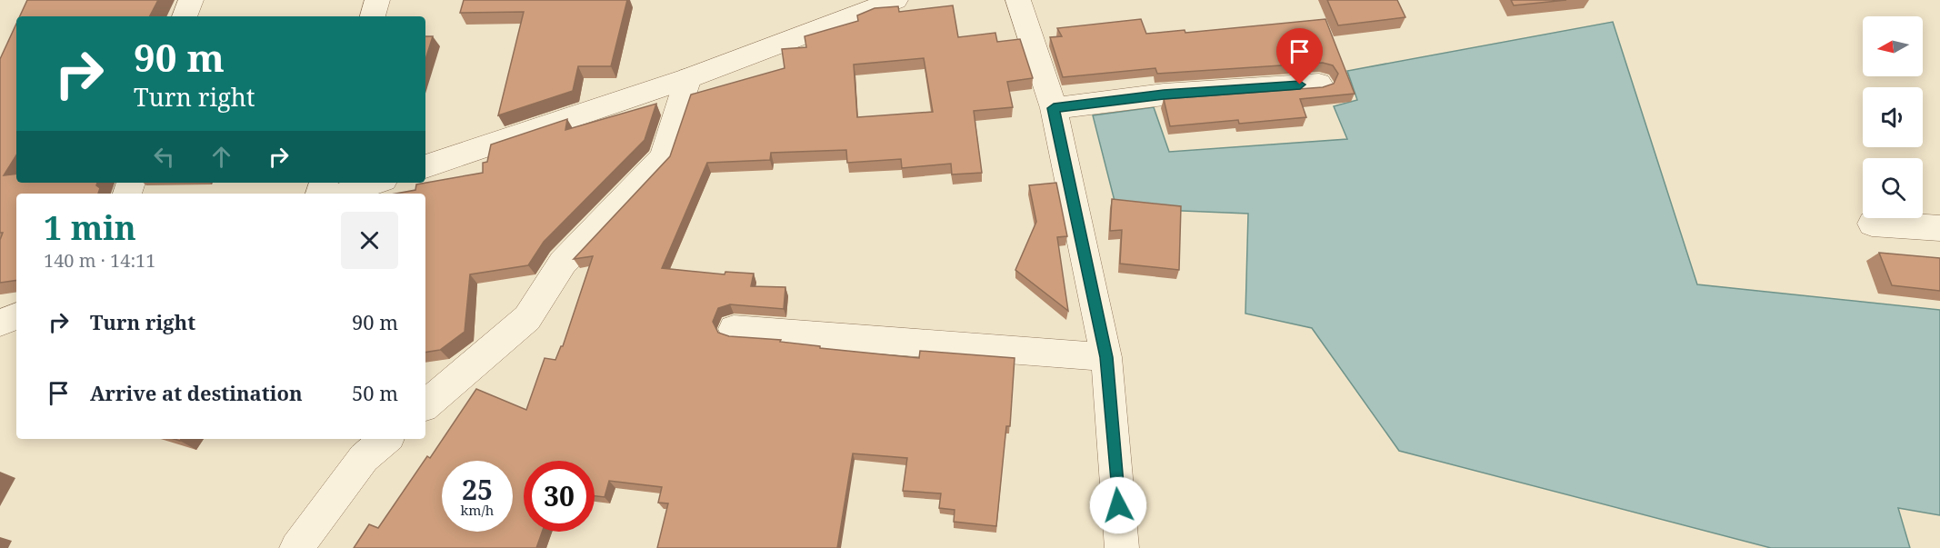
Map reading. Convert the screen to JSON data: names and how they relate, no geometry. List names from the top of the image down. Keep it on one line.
{"north":"left","page":{"turn":["90 m","Turn right"],"heading":["1 min","140 m · 14:11"],"list":[{"name":"Turn right","value":"90 m"},{"name":"Arrive at destination","value":"50 m"}],"speed":"25 km/h","limit":"30"}}
